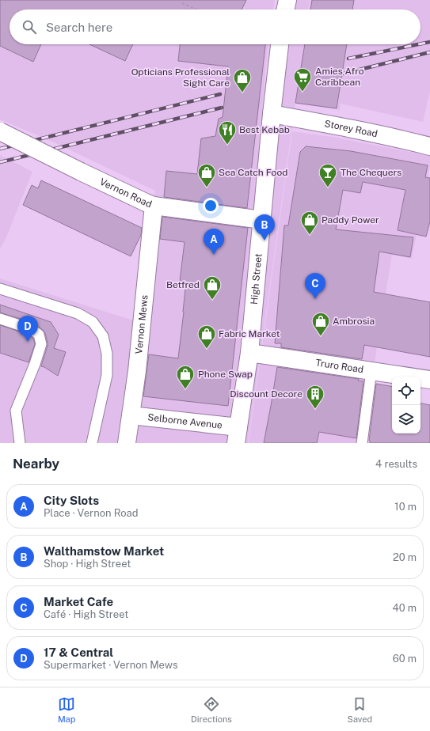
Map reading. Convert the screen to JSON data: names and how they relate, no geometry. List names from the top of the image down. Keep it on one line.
{"streets":{"street":["Storey Road","Vernon Road","High Street","Vernon Mews","Truro Road","Selborne Avenue"]},"crossings":[["Storey Road","High Street"],["Vernon Road","High Street"],["Vernon Road","Vernon Mews"],["High Street","Truro Road"],["High Street","Selborne Avenue"],["Vernon Mews","Selborne Avenue"]],"places":{"supermarket":["Amies Afro Caribbean"],"shop":["Opticians Professional Sight Care","Sea Catch Food","Paddy Power","Betfred","Ambrosia","Fabric Market","Phone Swap"],"restaurant":["Best Kebab"],"bar":["The Chequers"],"building":["Discount Decore"]},"page":{"search":"Search here","pins":["B","A","C","D"],"heading":["Nearby","4 results"],"list":[{"mark":"A","name":"City Slots","note":"Place · Vernon Road","value":"10 m"},{"mark":"B","name":"Walthamstow Market","note":"Shop · High Street","value":"20 m"},{"mark":"C","name":"Market Cafe","note":"Café · High Street","value":"40 m"},{"mark":"D","name":"17 & Central","note":"Supermarket · Vernon Mews","value":"60 m"}],"nav":["Map","Directions","Saved"]}}
